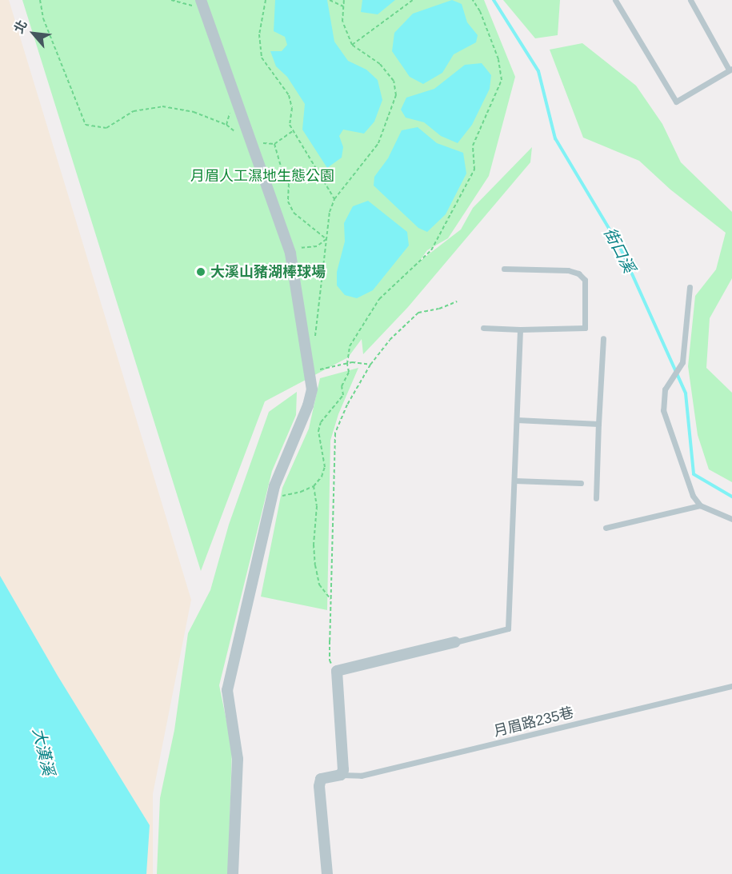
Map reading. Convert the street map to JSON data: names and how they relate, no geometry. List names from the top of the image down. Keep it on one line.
{"streets":{"lane":["月眉路235巷"]},"water":["街口溪","大漢溪"],"parks":["月眉人工濕地生態公園"],"places":["大溪山豬湖棒球場"],"north":"top left"}
